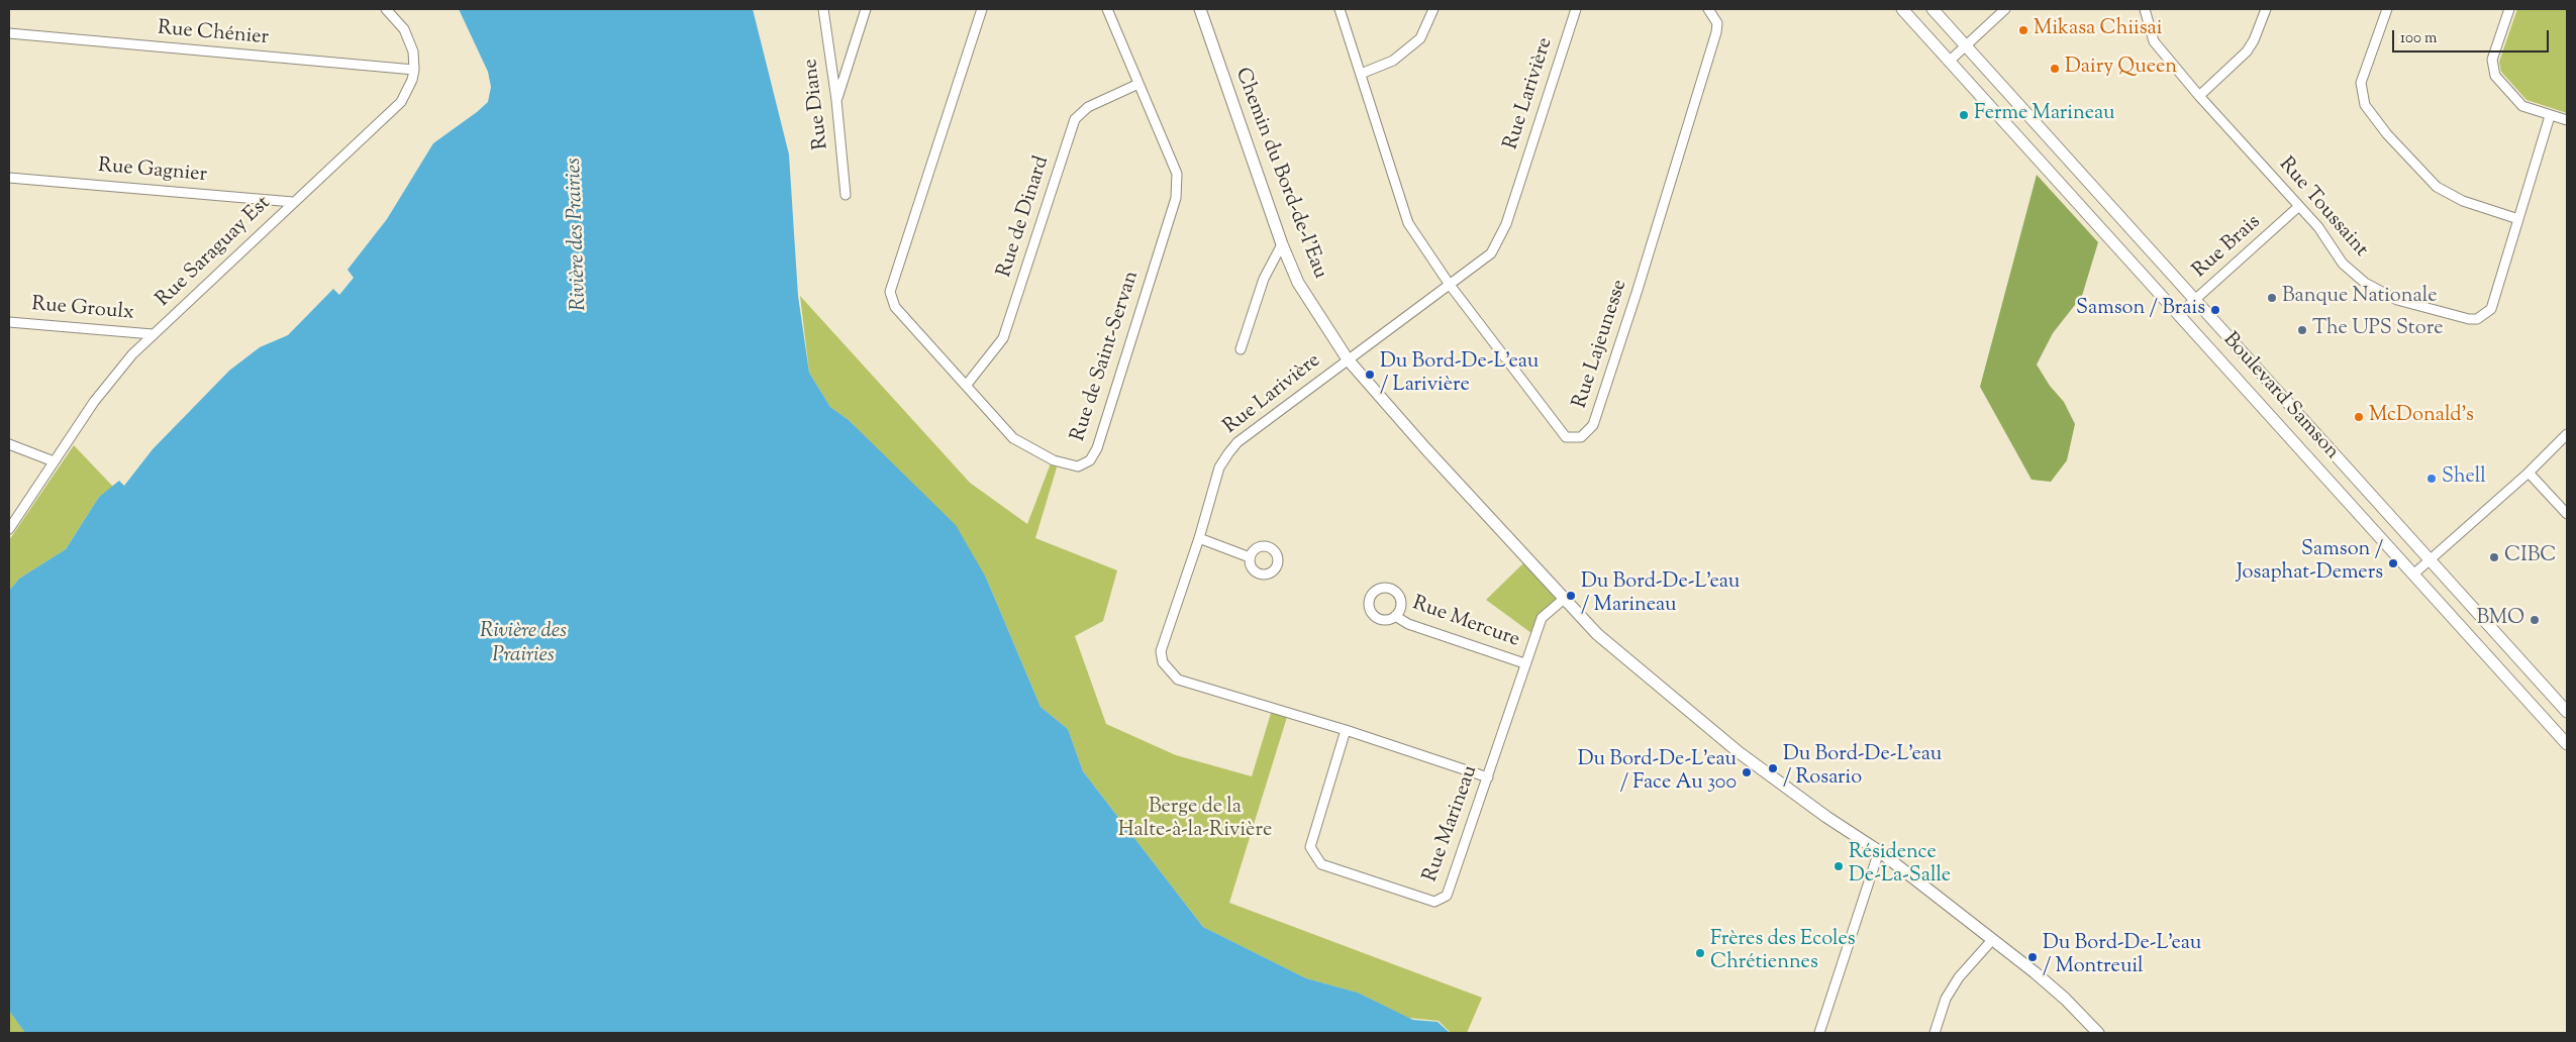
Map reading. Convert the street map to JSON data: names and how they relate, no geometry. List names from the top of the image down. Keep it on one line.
{"streets":{"street":["Rue Chénier","Rue Larivière","Rue Diane","Rue Gagnier","Chemin du Bord-de-l'Eau","Rue Toussaint","Rue de Dinard","Rue Brais","Rue Saraguay Est","Rue Groulx","Rue Lajeunesse","Rue de Saint-Servan","Boulevard Samson","Rue Mercure","Rue Marineau"]},"crossings":[["Rue Chénier","Rue Saraguay Est"],["Rue Larivière","Chemin du Bord-de-l'Eau"],["Rue Larivière","Rue Lajeunesse"],["Rue Larivière","Rue Marineau"],["Rue Gagnier","Rue Saraguay Est"],["Chemin du Bord-de-l'Eau","Rue Marineau"],["Rue Toussaint","Rue Brais"],["Rue de Dinard","Rue de Saint-Servan"],["Rue Brais","Boulevard Samson"],["Rue Saraguay Est","Rue Groulx"],["Rue Mercure","Rue Marineau"]],"water":["Rivière des Prairies"],"parks":["Berge de la Halte-à-la-Rivière"],"places":["Mikasa Chiisai","Dairy Queen","Ferme Marineau","Banque Nationale","Samson / Brais","The UPS Store","Du Bord-De-L'eau / Larivière","McDonald's","Shell","CIBC","Samson / Josaphat-Demers","Du Bord-De-L'eau / Marineau","BMO","Du Bord-De-L'eau / Rosario","Du Bord-De-L'eau / Face Au 300","Résidence De-La-Salle","Frères des Ecoles Chrétiennes","Du Bord-De-L'eau / Montreuil"],"scale_bar":"100 m"}
